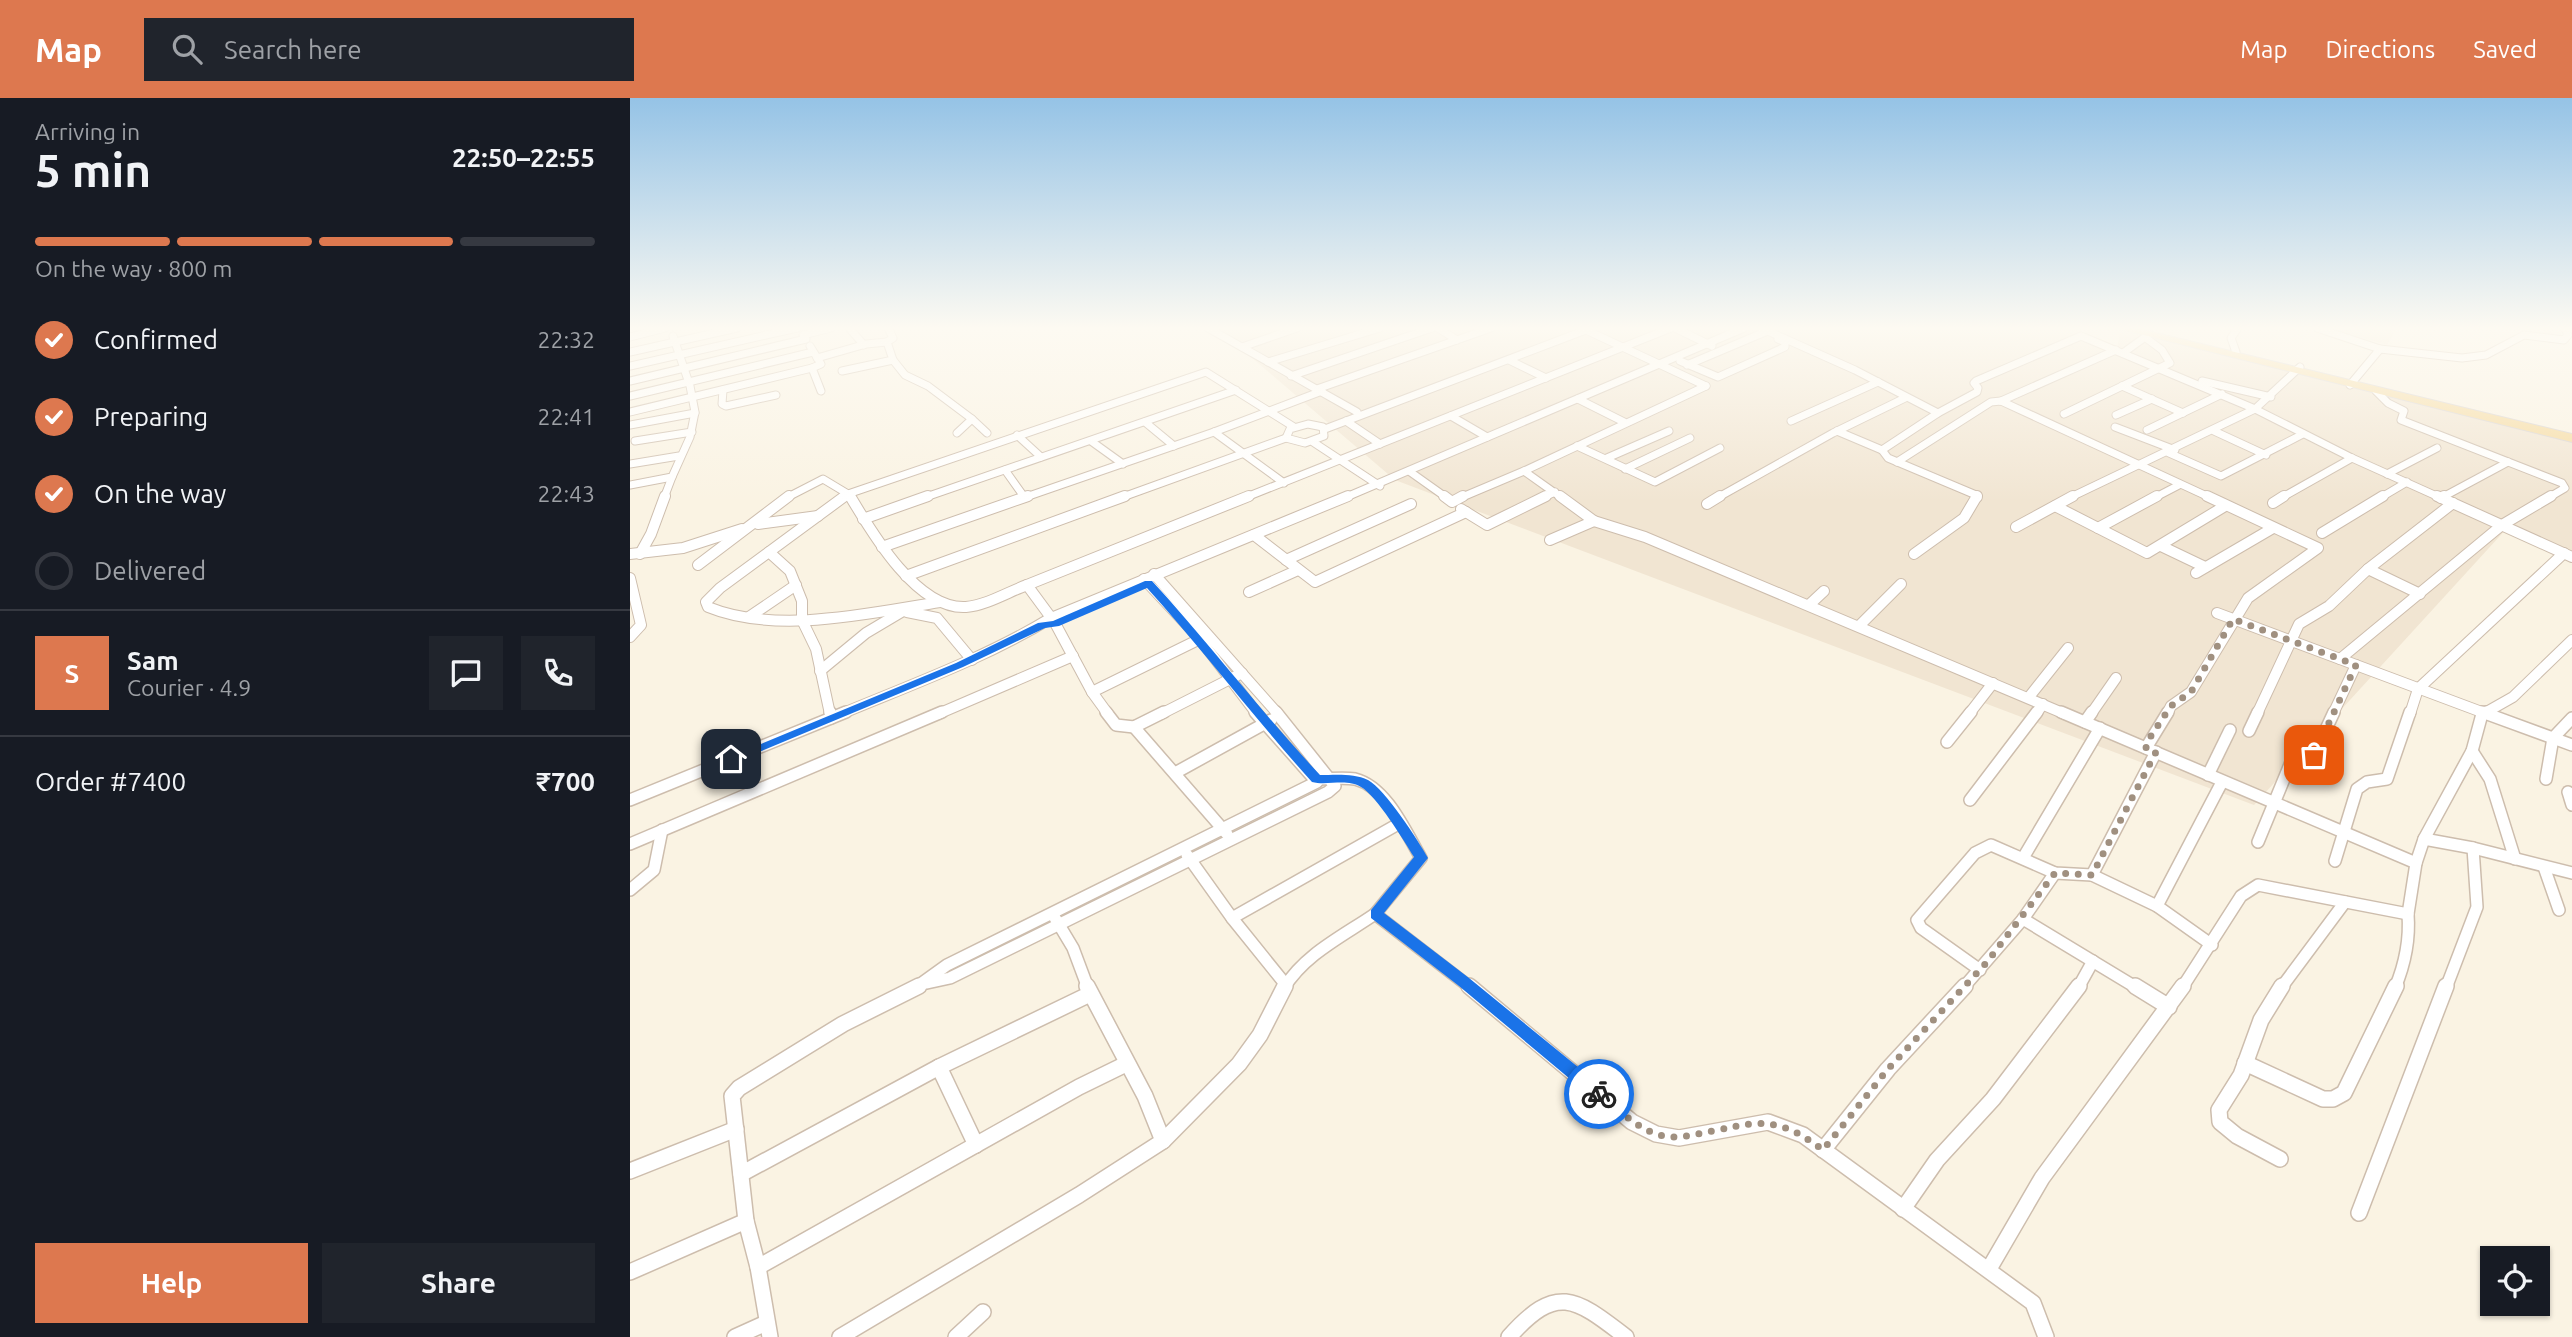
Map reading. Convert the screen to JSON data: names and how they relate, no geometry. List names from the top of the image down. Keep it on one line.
{"page":{"header":"Map","search":"Search here","nav":["Map","Directions","Saved"],"heading":["5 min","Arriving in","22:50–22:55"],"panel":["Sam","Courier · 4.9","Order #7400","₹700"],"bar":"On the way · 800 m","list":[["Confirmed","22:32"],["Preparing","22:41"],["On the way","22:43"],"Delivered"],"round":"S","buttons":["Help","Share"]}}
